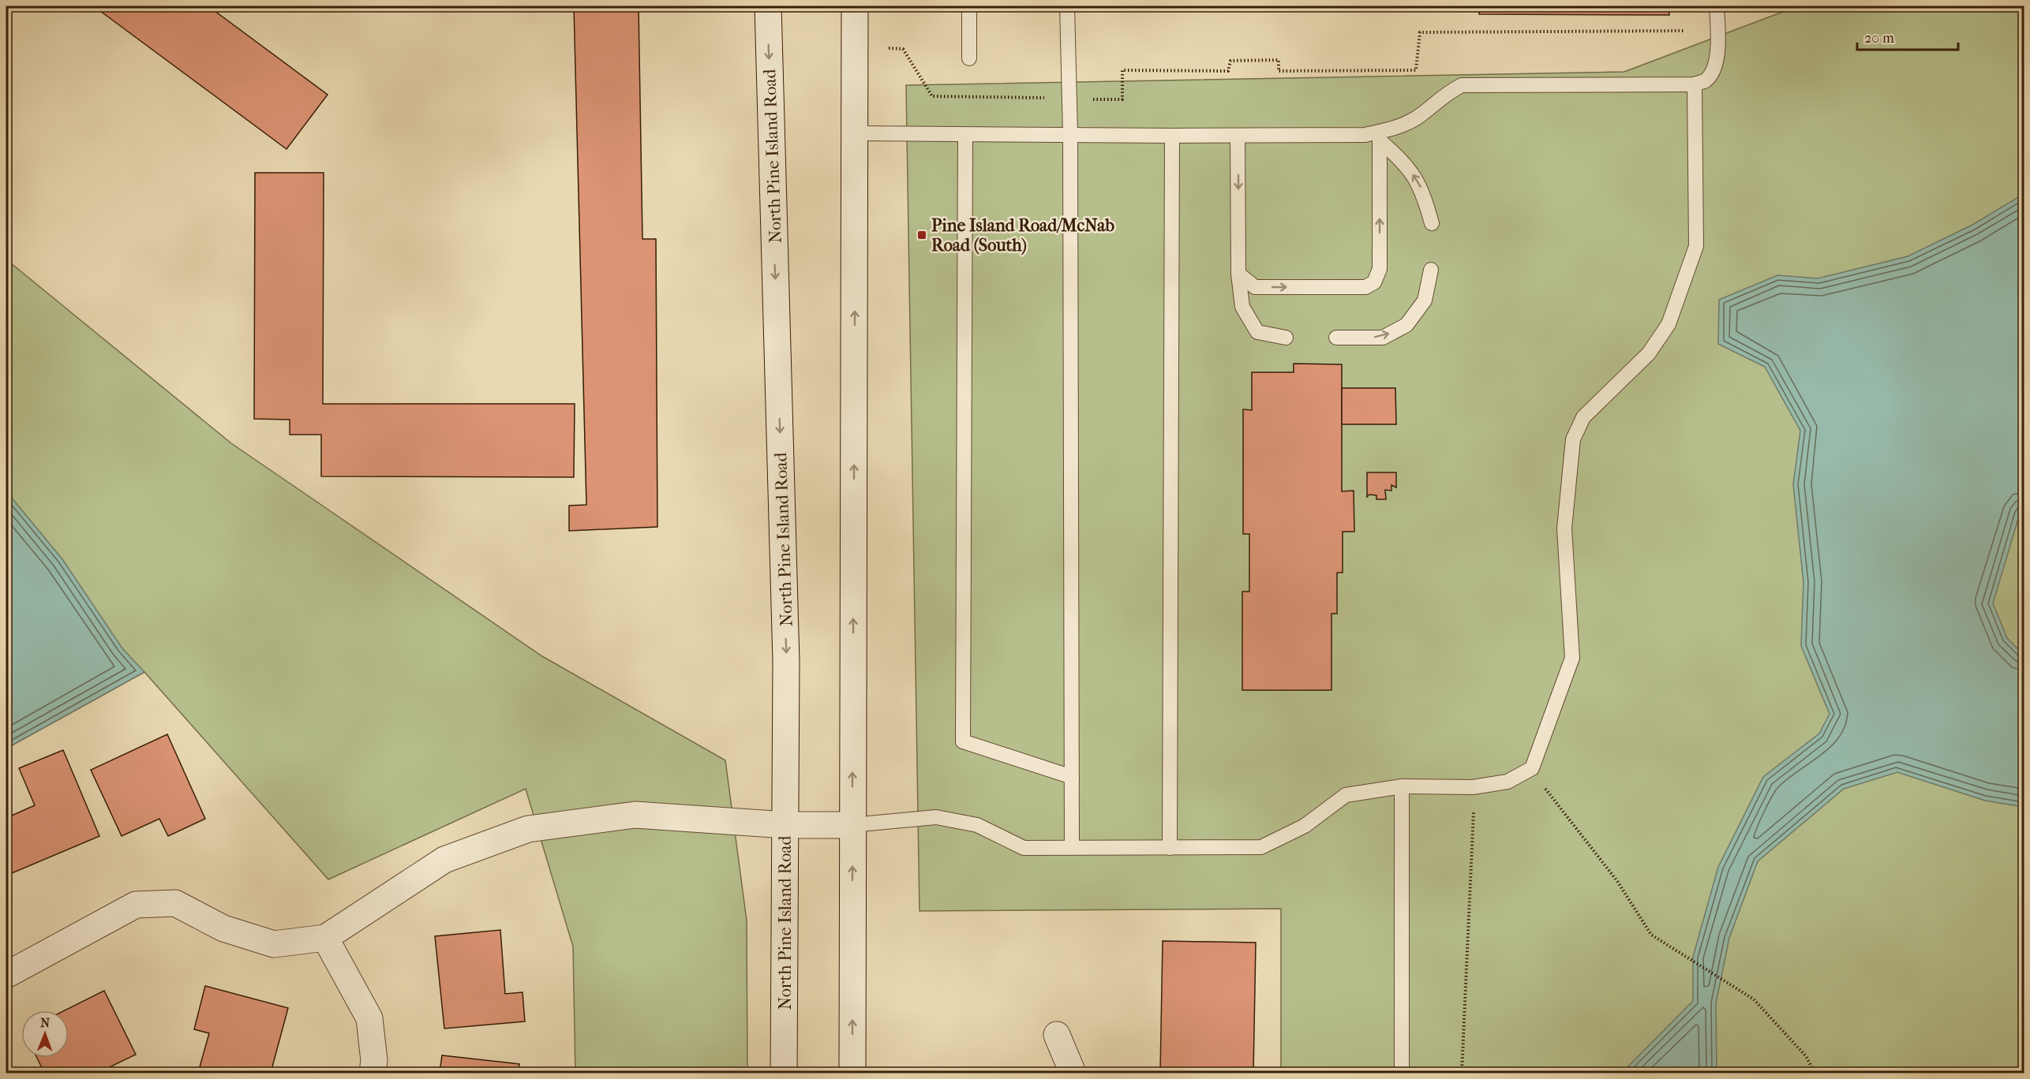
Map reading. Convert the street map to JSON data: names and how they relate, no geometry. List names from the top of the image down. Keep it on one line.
{"streets":{"main road":["North Pine Island Road"]},"places":{"transit":["Pine Island Road/McNab Road (South)"]},"scale_bar":"20 m","north":"top"}
